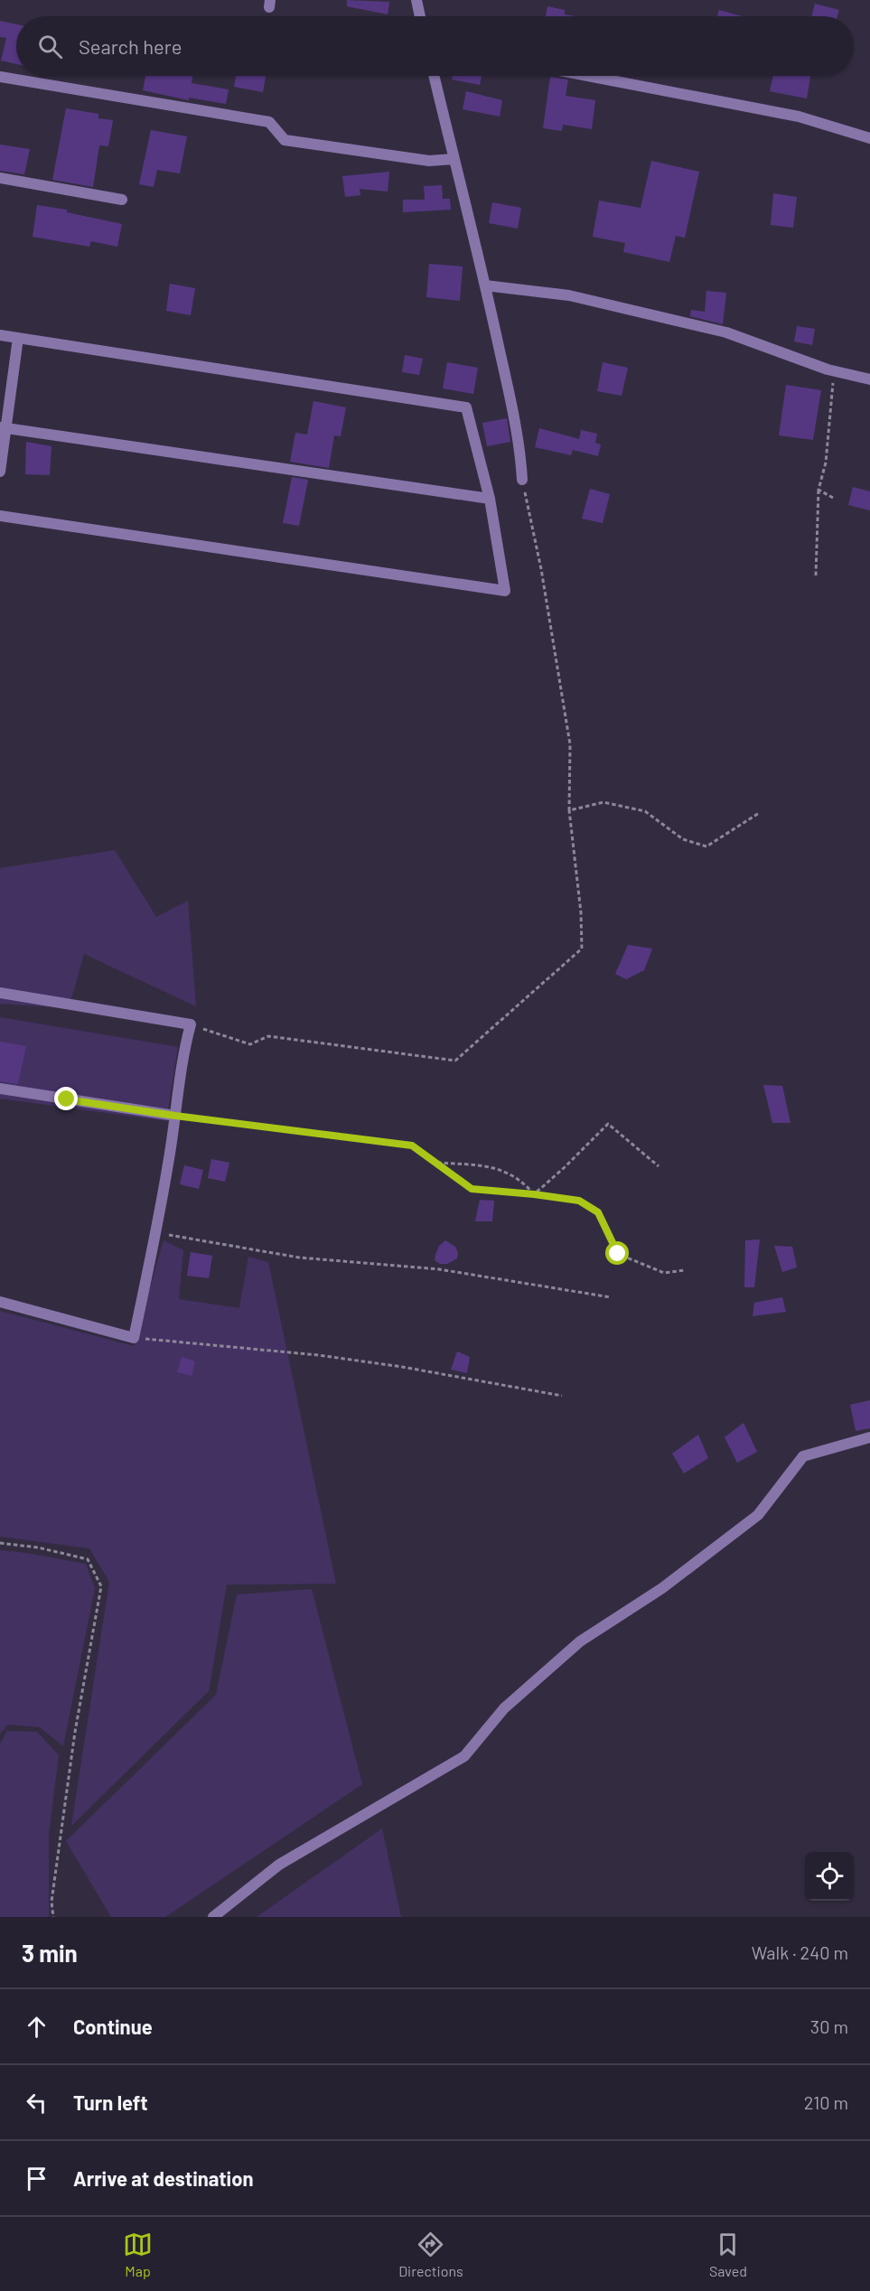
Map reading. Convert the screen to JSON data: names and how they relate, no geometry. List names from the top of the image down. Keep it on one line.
{"page":{"search":"Search here","heading":["3 min","Walk · 240 m"],"list":[["Continue","30 m"],["Turn left","210 m"],"Arrive at destination"],"nav":["Map","Directions","Saved"]}}
